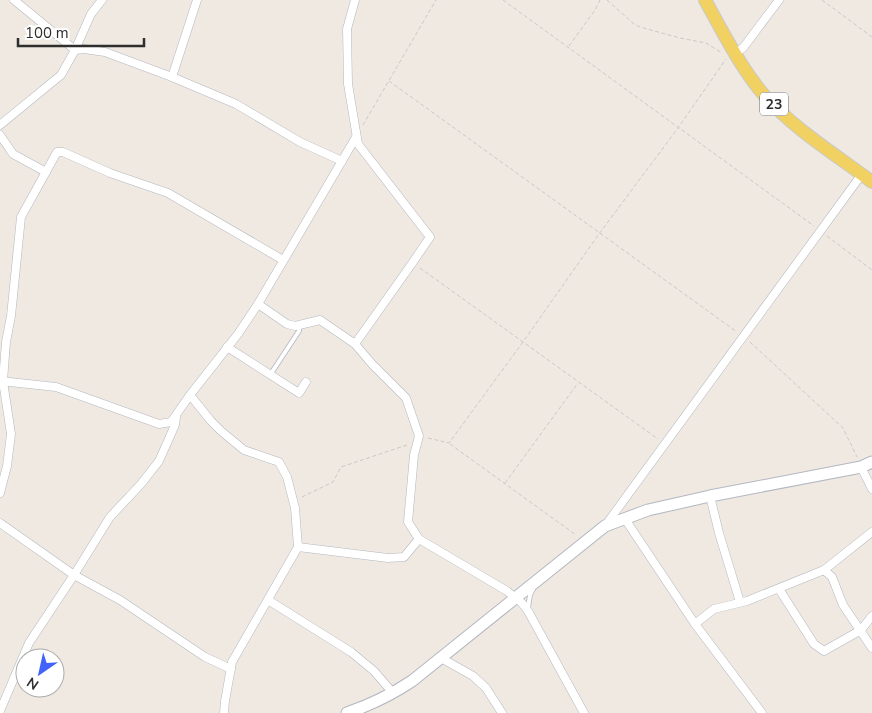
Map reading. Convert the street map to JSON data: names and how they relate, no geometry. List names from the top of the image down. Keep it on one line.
{"streets":{"main road":["23"]},"scale_bar":"100 m","north":"bottom left"}
